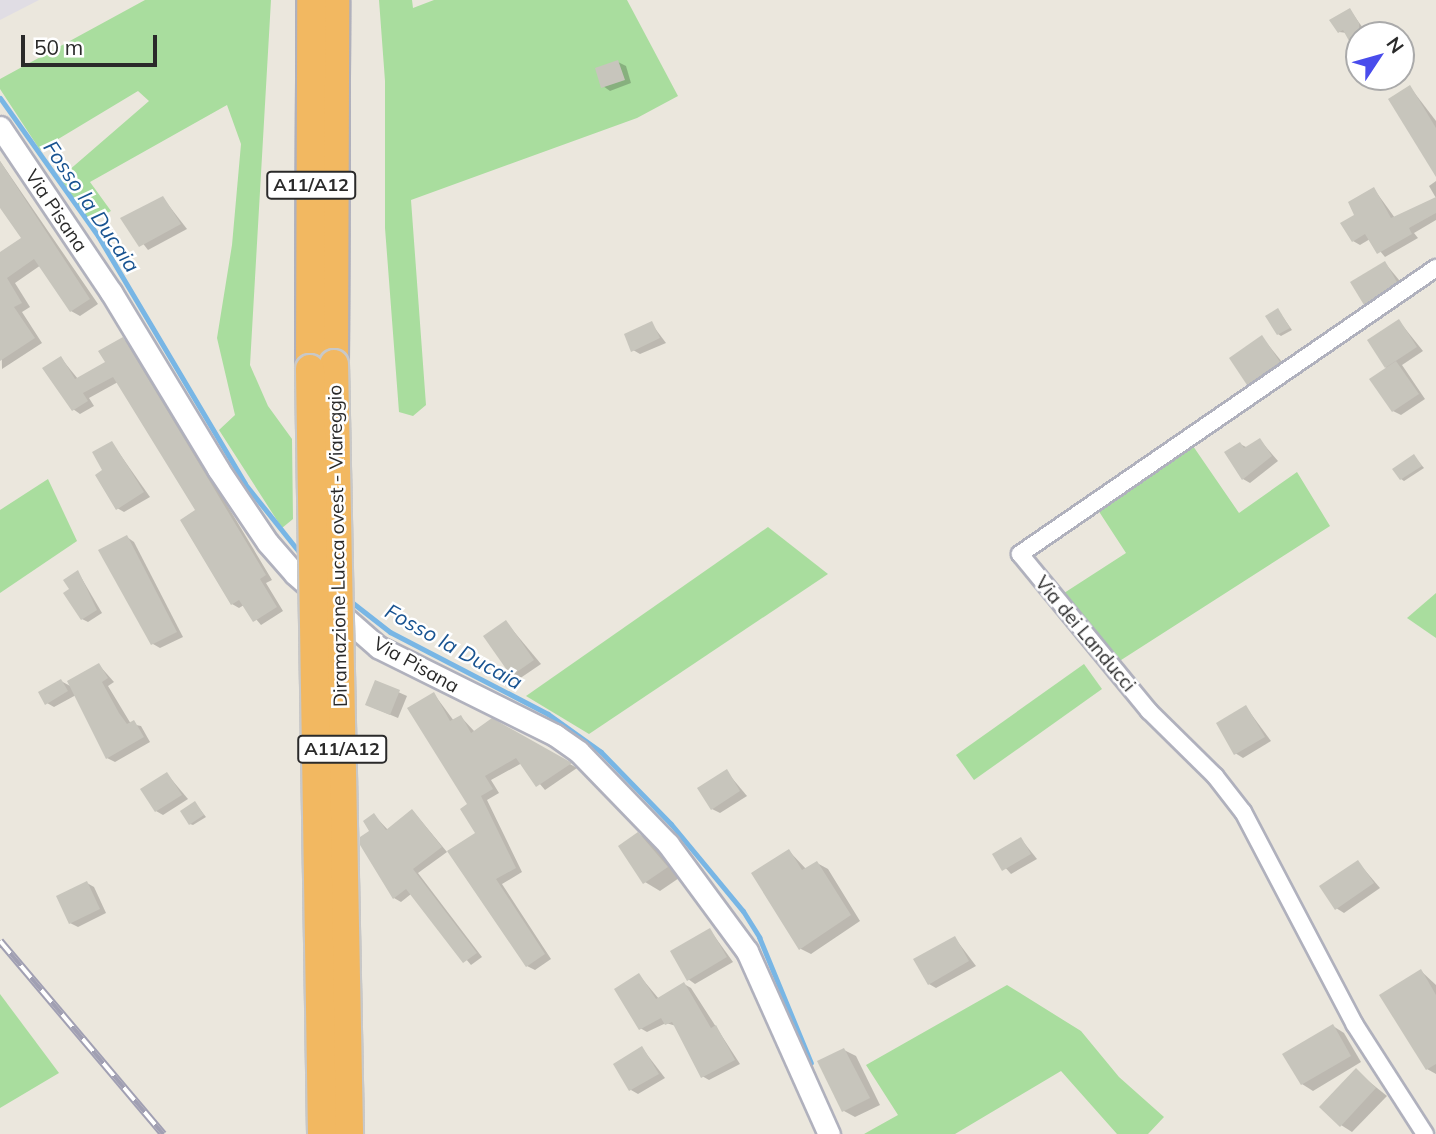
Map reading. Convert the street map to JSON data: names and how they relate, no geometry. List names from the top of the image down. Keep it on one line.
{"streets":{"highway":["A11/A12","Diramazione Lucca ovest - Viareggio"],"main road":["Via Pisana"],"street":["Via dei Landucci"]},"water":["Fosso la Ducaia"],"scale_bar":"50 m","north":"top right"}
